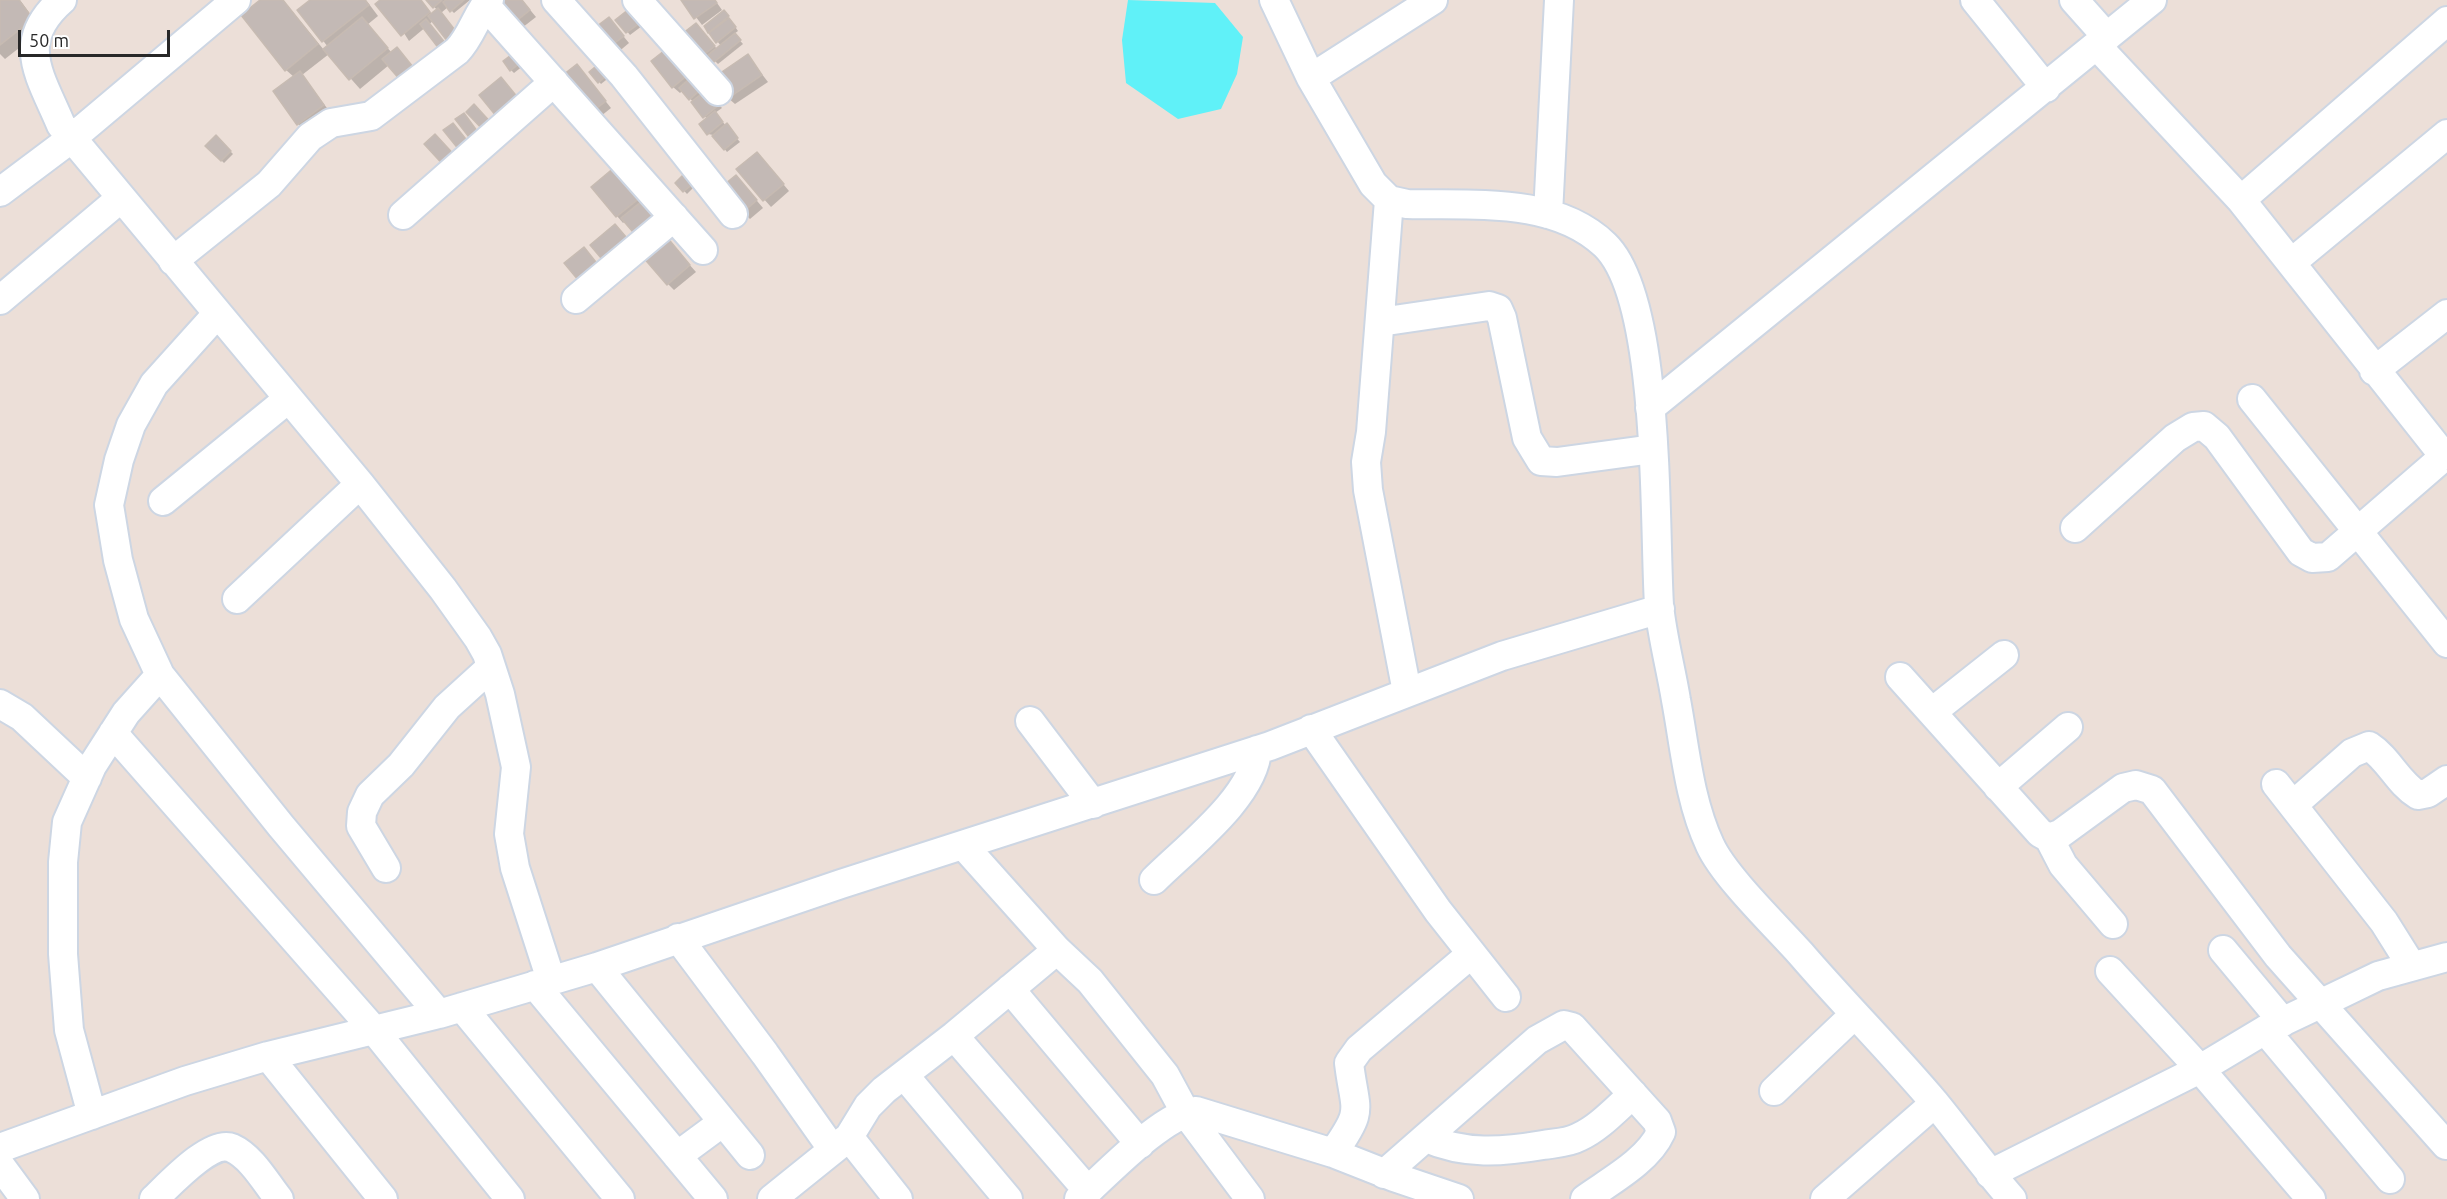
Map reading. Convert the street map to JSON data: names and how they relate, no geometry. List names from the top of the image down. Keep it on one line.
{"scale_bar":"50 m"}
